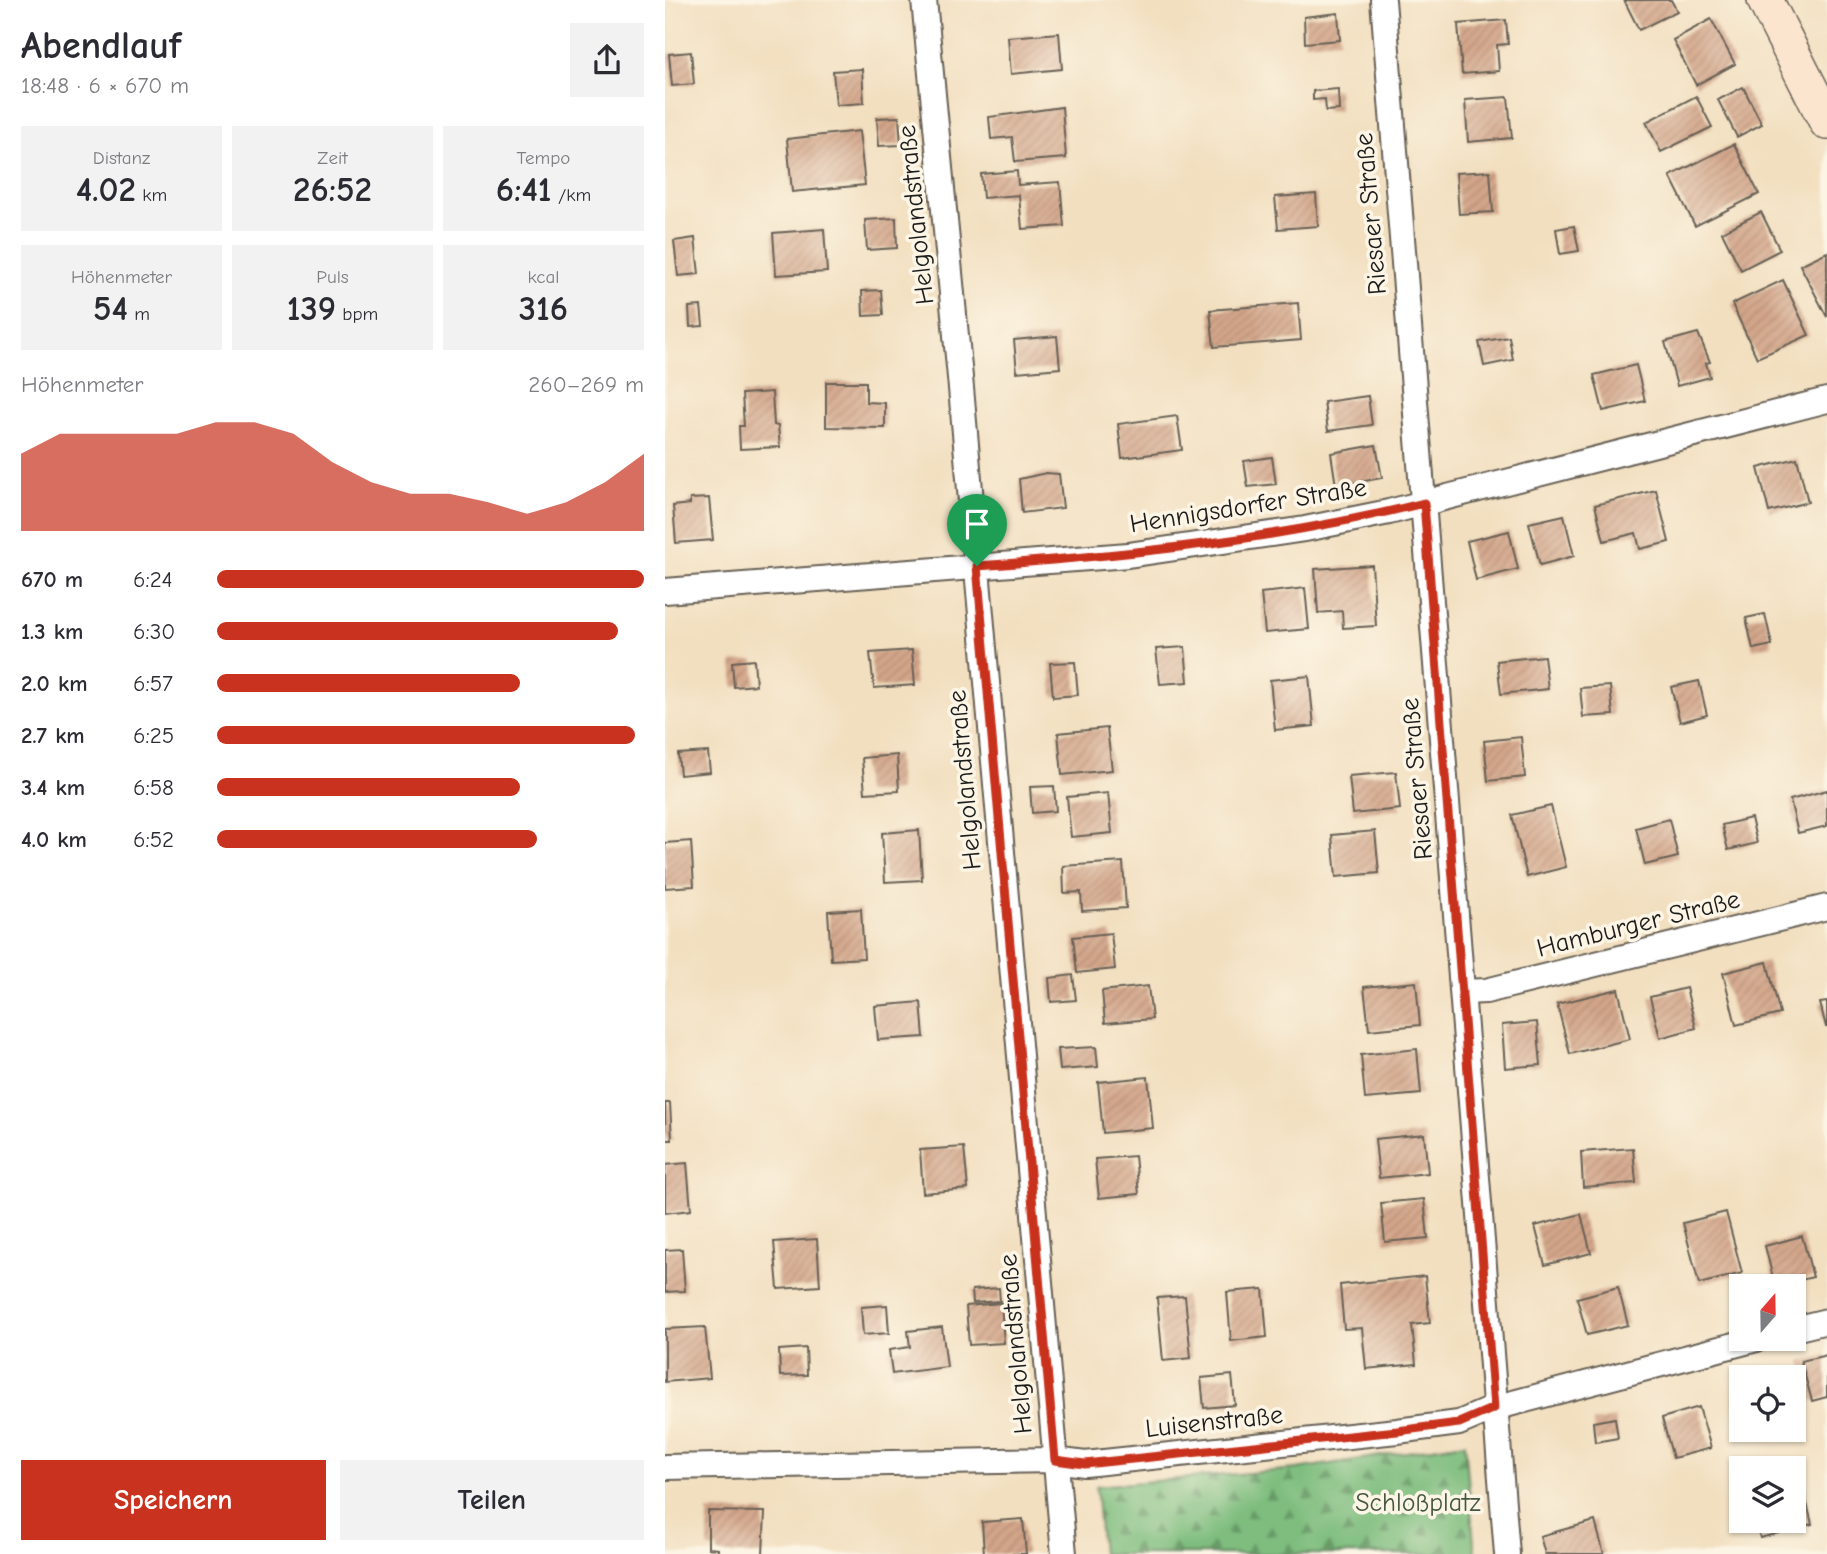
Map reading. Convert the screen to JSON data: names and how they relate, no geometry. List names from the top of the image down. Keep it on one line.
{"streets":{"street":["Riesaer Straße","Helgolandstraße","Hennigsdorfer Straße","Hamburger Straße","Luisenstraße"]},"crossings":[["Riesaer Straße","Hennigsdorfer Straße"],["Riesaer Straße","Hamburger Straße"],["Riesaer Straße","Luisenstraße"],["Helgolandstraße","Hennigsdorfer Straße"],["Helgolandstraße","Luisenstraße"]],"parks":["Schloßplatz"],"north":"top","page":{"heading":["Abendlauf","18:48 · 6 × 670 m"],"stats":[["Distanz","4.02 km"],["Zeit","26:52"],["Tempo","6:41 /km"],["Höhenmeter","54 m"],["Puls","139 bpm"],["kcal","316"]],"chart":["Höhenmeter","260–269 m"],"list":[{"name":"670 m","note":"6:24"},{"name":"1.3 km","note":"6:30"},{"name":"2.0 km","note":"6:57"},{"name":"2.7 km","note":"6:25"},{"name":"3.4 km","note":"6:58"},{"name":"4.0 km","note":"6:52"}],"buttons":["Speichern","Teilen"]}}
